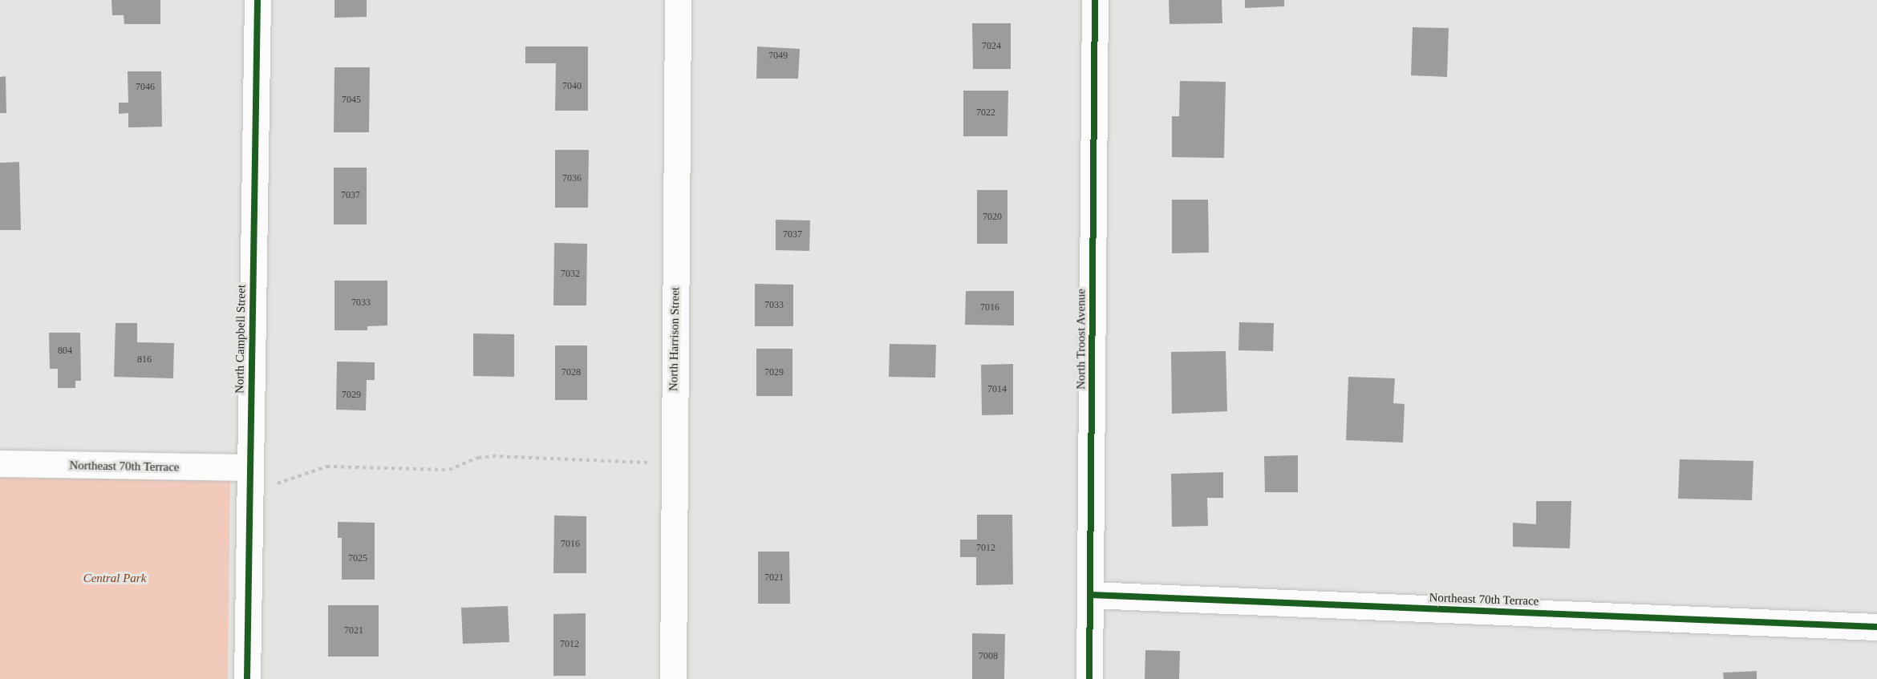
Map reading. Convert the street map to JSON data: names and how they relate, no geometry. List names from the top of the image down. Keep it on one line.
{"streets":{"street":["North Campbell Street","North Harrison Street","North Troost Avenue","Northeast 70th Terrace"]},"crossings":[["North Campbell Street","Northeast 70th Terrace"],["North Troost Avenue","Northeast 70th Terrace"]],"parks":["Central Park"],"house_numbers":["7024","7049","7040","7046","7045","7022","7036","7037","7020","7037","7032","7033","7033","7016","804","816","7028","7029","7014","7029","7016","7012","7025","7021","7021","7012","7008"]}
